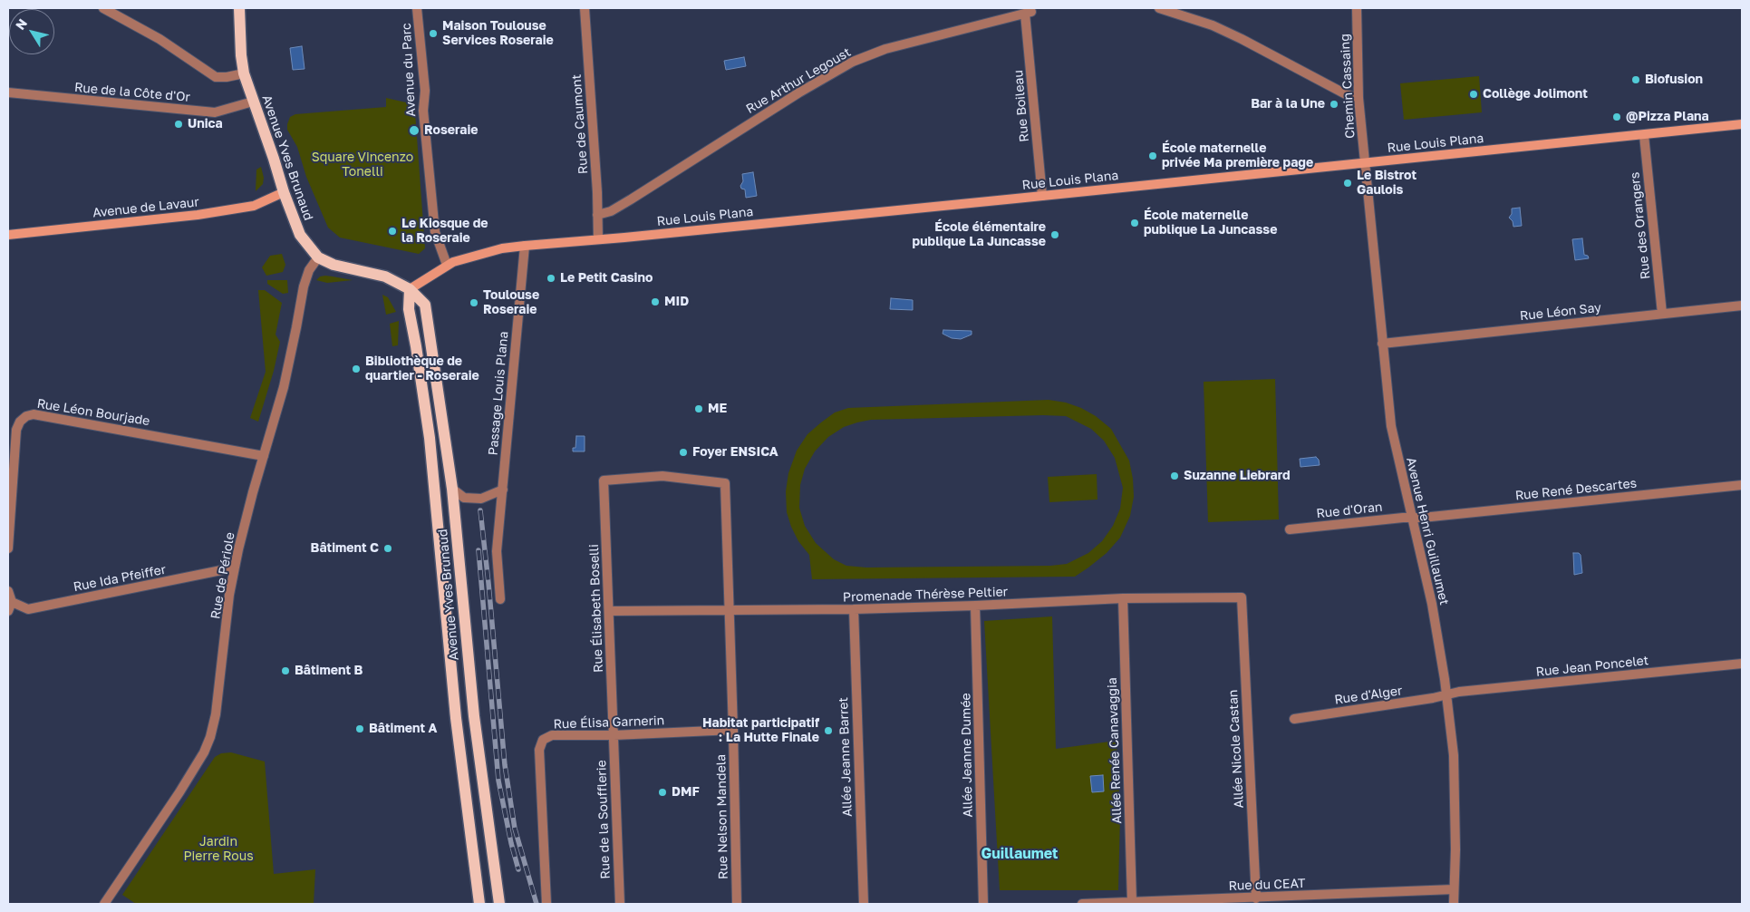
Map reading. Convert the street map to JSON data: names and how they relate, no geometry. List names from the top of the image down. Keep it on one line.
{"streets":{"main road":["Avenue Yves Brunaud"],"street":["Avenue du Parc","Rue Arthur Legoust","Chemin Cassaing","Rue de la Côte d'Or","Rue Boileau","Rue de Caumont","Rue Louis Plana","Avenue de Lavaur","Rue des Orangers","Rue Léon Say","Passage Louis Plana","Rue Léon Bourjade","Rue René Descartes","Rue d'Oran","Avenue Henri Guillaumet","Rue de Périole","Rue Ida Pfeiffer","Promenade Thérèse Peltier","Rue Élisabeth Boselli","Rue Jean Poncelet","Rue d'Alger","Rue Élisa Garnerin","Allée Nicole Castan","Allée Renée Canavaggia","Allée Jeanne Dumée","Allée Jeanne Barret","Rue Nelson Mandela","Rue de la Soufflerie","Rue du CEAT"]},"crossings":[["Avenue du Parc","Rue Louis Plana"],["Rue Arthur Legoust","Rue Boileau"],["Rue Arthur Legoust","Rue de Caumont"],["Chemin Cassaing","Rue Louis Plana"],["Chemin Cassaing","Avenue Henri Guillaumet"],["Rue de la Côte d'Or","Avenue Yves Brunaud"],["Rue Boileau","Rue Louis Plana"],["Rue de Caumont","Rue Louis Plana"],["Rue Louis Plana","Avenue Yves Brunaud"],["Rue Louis Plana","Rue des Orangers"],["Rue Louis Plana","Passage Louis Plana"],["Rue Louis Plana","Avenue Henri Guillaumet"],["Avenue Yves Brunaud","Avenue de Lavaur"],["Avenue Yves Brunaud","Rue de Périole"],["Rue des Orangers","Rue Léon Say"],["Rue Léon Say","Avenue Henri Guillaumet"],["Rue Léon Bourjade","Rue de Périole"],["Rue René Descartes","Rue d'Oran"],["Rue René Descartes","Avenue Henri Guillaumet"],["Rue d'Oran","Avenue Henri Guillaumet"],["Avenue Henri Guillaumet","Rue Jean Poncelet"],["Avenue Henri Guillaumet","Rue d'Alger"],["Avenue Henri Guillaumet","Rue du CEAT"],["Rue de Périole","Rue Ida Pfeiffer"],["Promenade Thérèse Peltier","Rue Élisabeth Boselli"],["Promenade Thérèse Peltier","Allée Nicole Castan"],["Promenade Thérèse Peltier","Allée Renée Canavaggia"],["Promenade Thérèse Peltier","Allée Jeanne Dumée"],["Promenade Thérèse Peltier","Allée Jeanne Barret"],["Promenade Thérèse Peltier","Rue Nelson Mandela"],["Rue Élisabeth Boselli","Rue Élisa Garnerin"],["Rue Élisabeth Boselli","Rue Nelson Mandela"],["Rue Élisabeth Boselli","Rue de la Soufflerie"],["Rue Jean Poncelet","Rue d'Alger"],["Rue Élisa Garnerin","Rue Nelson Mandela"],["Rue Élisa Garnerin","Rue de la Soufflerie"],["Allée Nicole Castan","Rue du CEAT"],["Allée Renée Canavaggia","Rue du CEAT"]],"districts":["Guillaumet"],"parks":["Square Vincenzo Tonelli","Jardin Pierre Rous"],"places":["Maison Toulouse Services Roseraie","Biofusion","Collège Jolimont","Bar à la Une","@Pizza Plana","Unica","Roseraie","École maternelle privée Ma première page","Le Bistrot Gaulois","École maternelle publique La Juncasse","Le Kiosque de la Roseraie","École élémentaire publique La Juncasse","Le Petit Casino","MID","Toulouse Roseraie","Bibliothèque de quartier - Roseraie","ME","Foyer ENSICA","Suzanne Liebrard","Bâtiment C","Bâtiment B","Bâtiment A","Habitat participatif : La Hutte Finale","DMF"],"north":"top left"}
